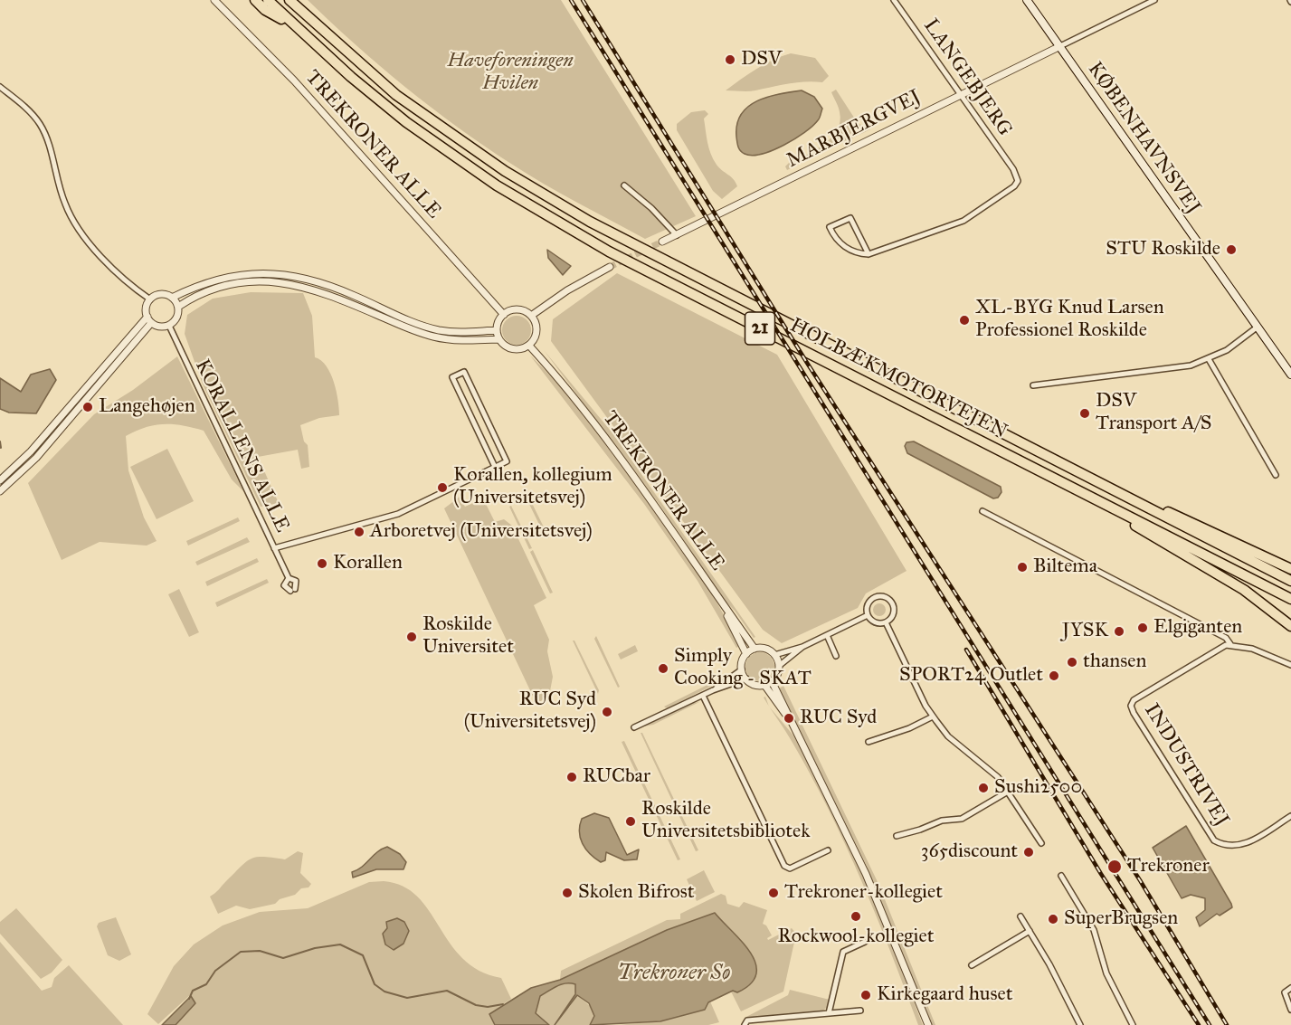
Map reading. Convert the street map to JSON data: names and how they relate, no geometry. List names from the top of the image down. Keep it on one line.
{"streets":{"highway":["21","HOLBÆKMOTORVEJEN"],"main road":["KØBENHAVNSVEJ"],"street":["LANGEBJERG","MARBJERGVEJ","TREKRONER ALLE","KORALLENS ALLE","INDUSTRIVEJ"]},"crossings":[["LANGEBJERG","MARBJERGVEJ"],["MARBJERGVEJ","KØBENHAVNSVEJ"]],"water":["Trekroner Sø"],"parks":["Haveforeningen Hvilen"],"places":["DSV","STU Roskilde","XL-BYG Knud Larsen Professionel Roskilde","Langehøjen","DSV Transport A/S","Korallen, kollegium (Universitetsvej)","Arboretvej (Universitetsvej)","Korallen","Biltema","Elgiganten","JYSK","Roskilde Universitet","thansen","Simply Cooking - SKAT","SPORT24 Outlet","RUC Syd (Universitetsvej)","RUC Syd","RUCbar","Sushi2500","Roskilde Universitetsbibliotek","365discount","Trekroner","Skolen Bifrost","Trekroner-kollegiet","Rockwool-kollegiet","SuperBrugsen","Kirkegaard huset"]}
